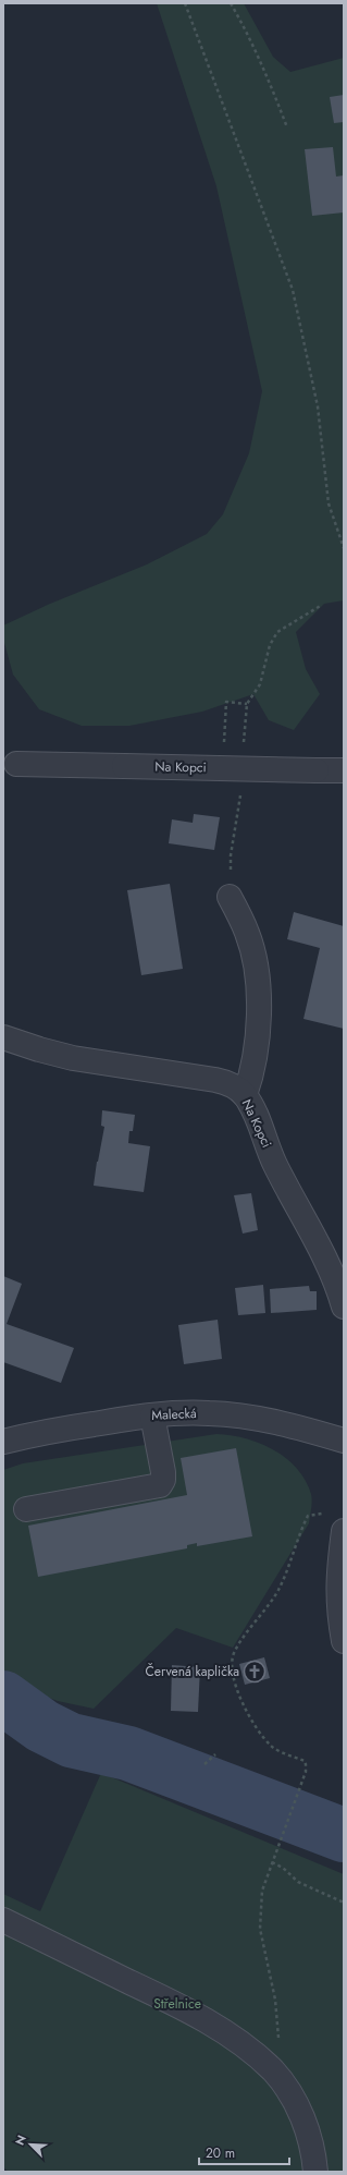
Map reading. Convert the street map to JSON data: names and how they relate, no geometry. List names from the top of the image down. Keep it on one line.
{"streets":{"street":["Na Kopci","Malecká"]},"parks":["Střelnice"],"places":{"church":["Červená kaplička"]},"scale_bar":"20 m","north":"top left"}
